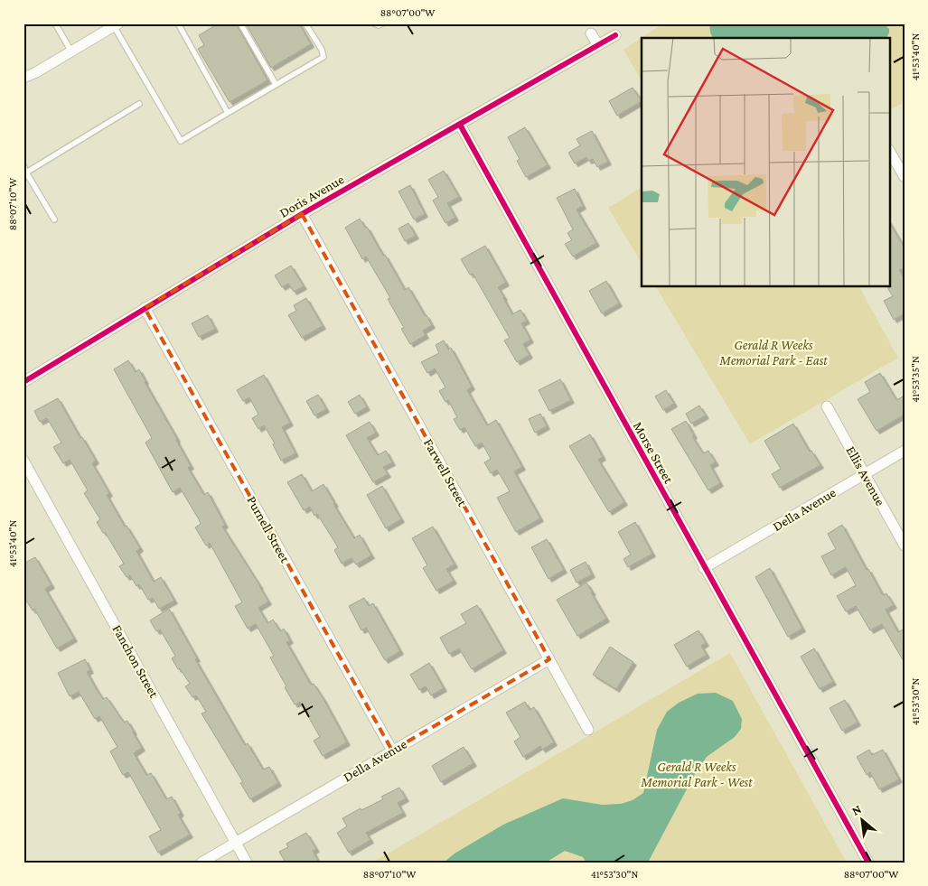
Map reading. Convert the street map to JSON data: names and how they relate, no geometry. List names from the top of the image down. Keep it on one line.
{"streets":{"street":["Doris Avenue","Morse Street","Farwell Street","Ellis Avenue","Della Avenue","Purnell Street","Fanchon Street"]},"crossings":[["Doris Avenue","Morse Street"],["Doris Avenue","Farwell Street"],["Doris Avenue","Purnell Street"],["Morse Street","Della Avenue"],["Farwell Street","Della Avenue"],["Ellis Avenue","Della Avenue"],["Della Avenue","Purnell Street"],["Della Avenue","Fanchon Street"]],"parks":["Gerald R Weeks Memorial Park - East","Gerald R Weeks Memorial Park - West"],"north":"top left","coordinates":["88°07'00\"W","41°53'40\"N","88°07'10\"W","41°53'35\"N","41°53'30\"N"]}
